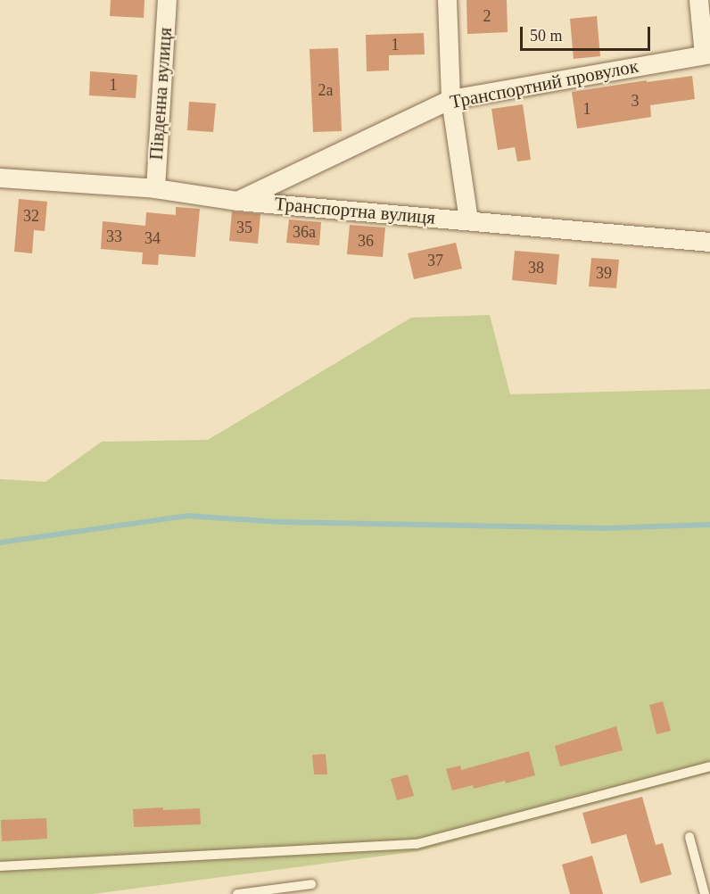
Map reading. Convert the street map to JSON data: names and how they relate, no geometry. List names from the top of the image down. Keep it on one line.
{"streets":{"street":["Транспортний провулок","Південна вулиця","Транспортна вулиця"]},"crossings":[["Транспортний провулок","Транспортна вулиця"],["Південна вулиця","Транспортна вулиця"]],"house_numbers":["2","1","1","2а","3","1","32","35","36а","33","34","36","37","38","39"],"scale_bar":"50 m"}
